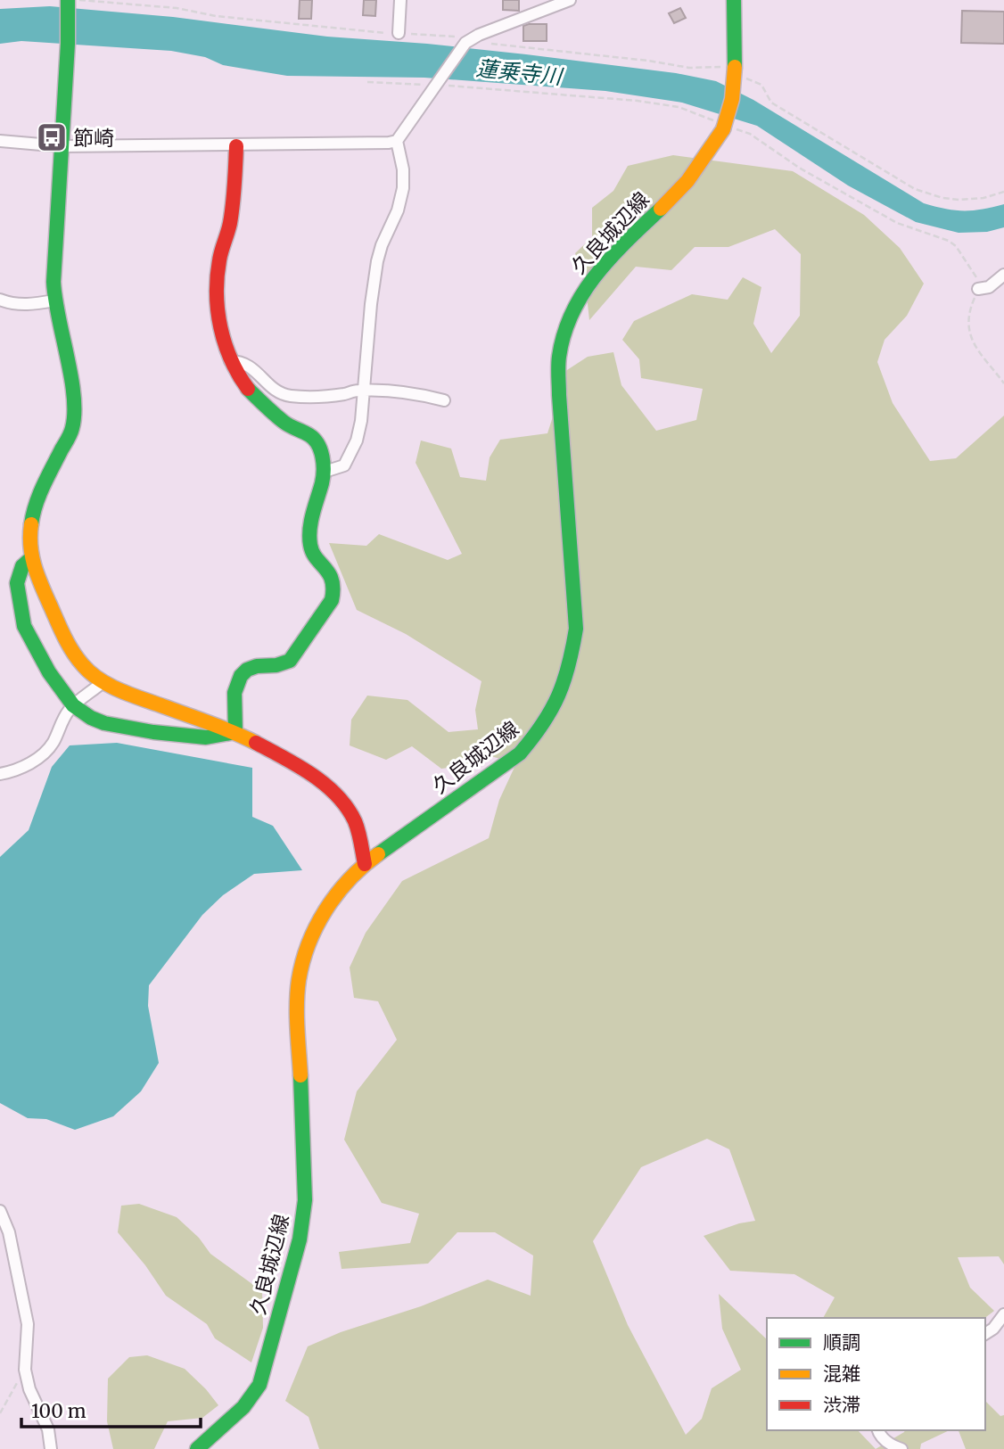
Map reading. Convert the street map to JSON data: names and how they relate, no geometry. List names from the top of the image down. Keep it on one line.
{"streets":{"street":["久良城辺線"]},"water":["蓮乗寺川"],"places":{"bus stop":["節崎"]},"legend":["順調","混雑","渋滞"],"scale_bar":"100 m"}
